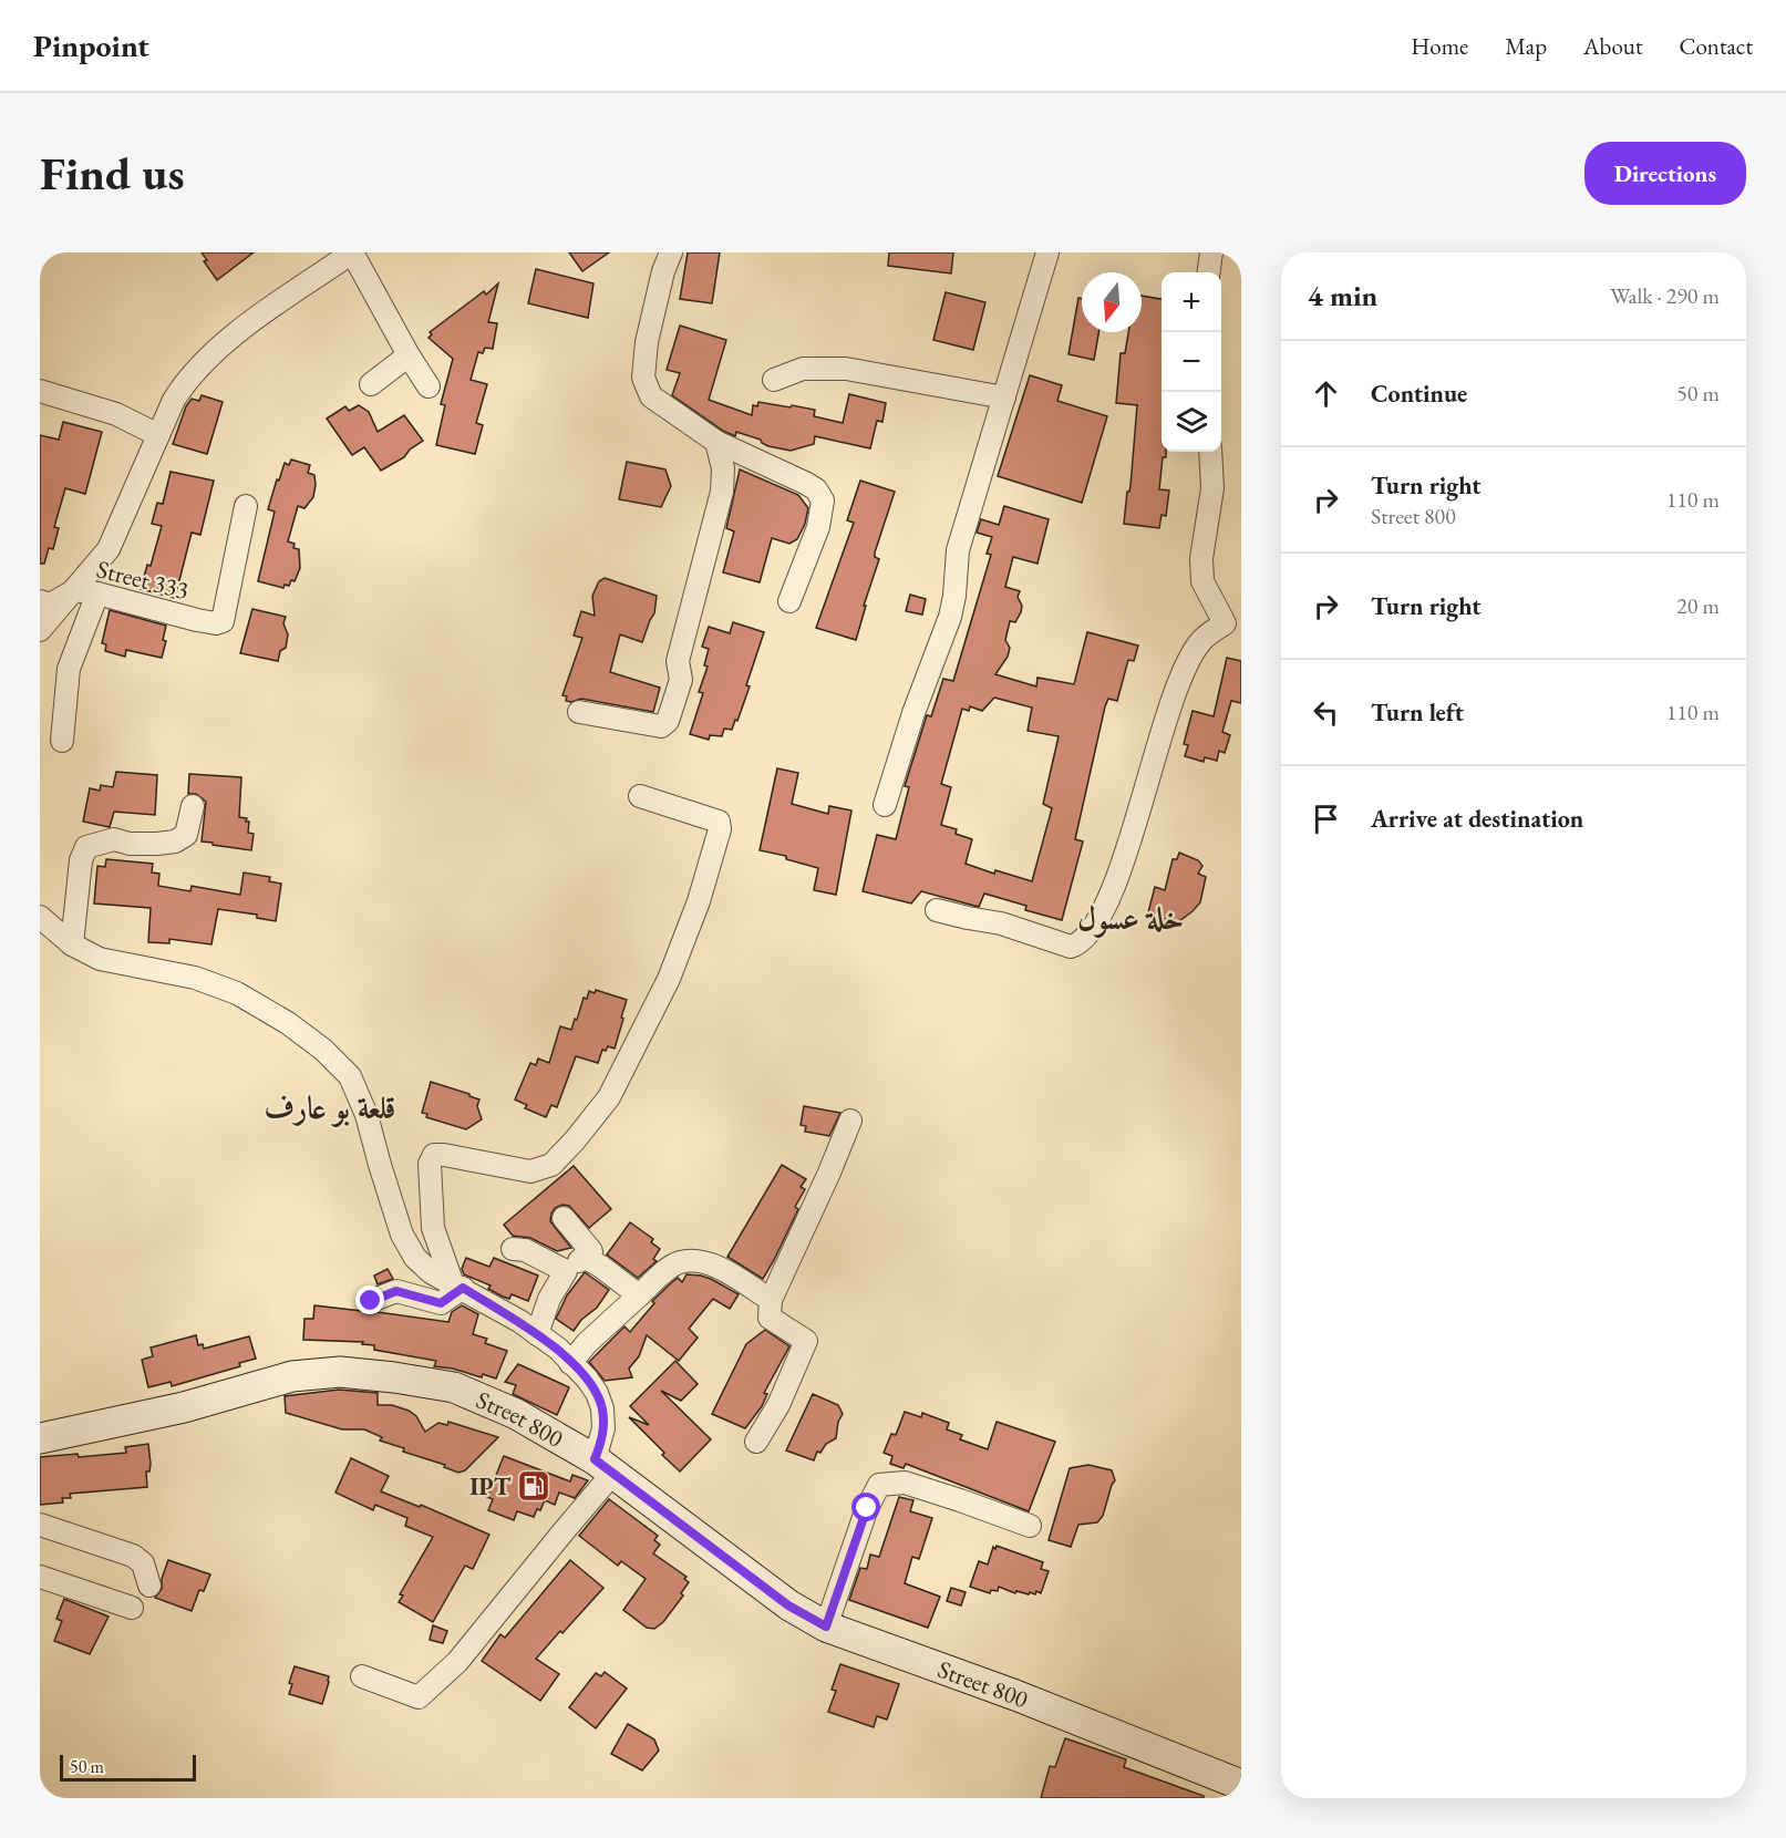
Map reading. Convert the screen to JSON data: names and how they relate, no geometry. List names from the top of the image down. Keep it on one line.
{"streets":{"main road":["Street 800"],"street":["Street 333"]},"districts":["خلة عسول","قلعة بو عارف"],"places":{"fuel station":["IPT"]},"scale_bar":"50 m","north":"bottom","page":{"header":"Pinpoint","nav":["Home","Map","About","Contact"],"buttons":"Directions","title":"Find us","heading":["4 min","Walk · 290 m"],"map_buttons":["+","−"],"list":[["Continue","50 m"],["Turn right","Street 800","110 m"],["Turn right","20 m"],["Turn left","110 m"],"Arrive at destination"],"scale":"50 m"}}
